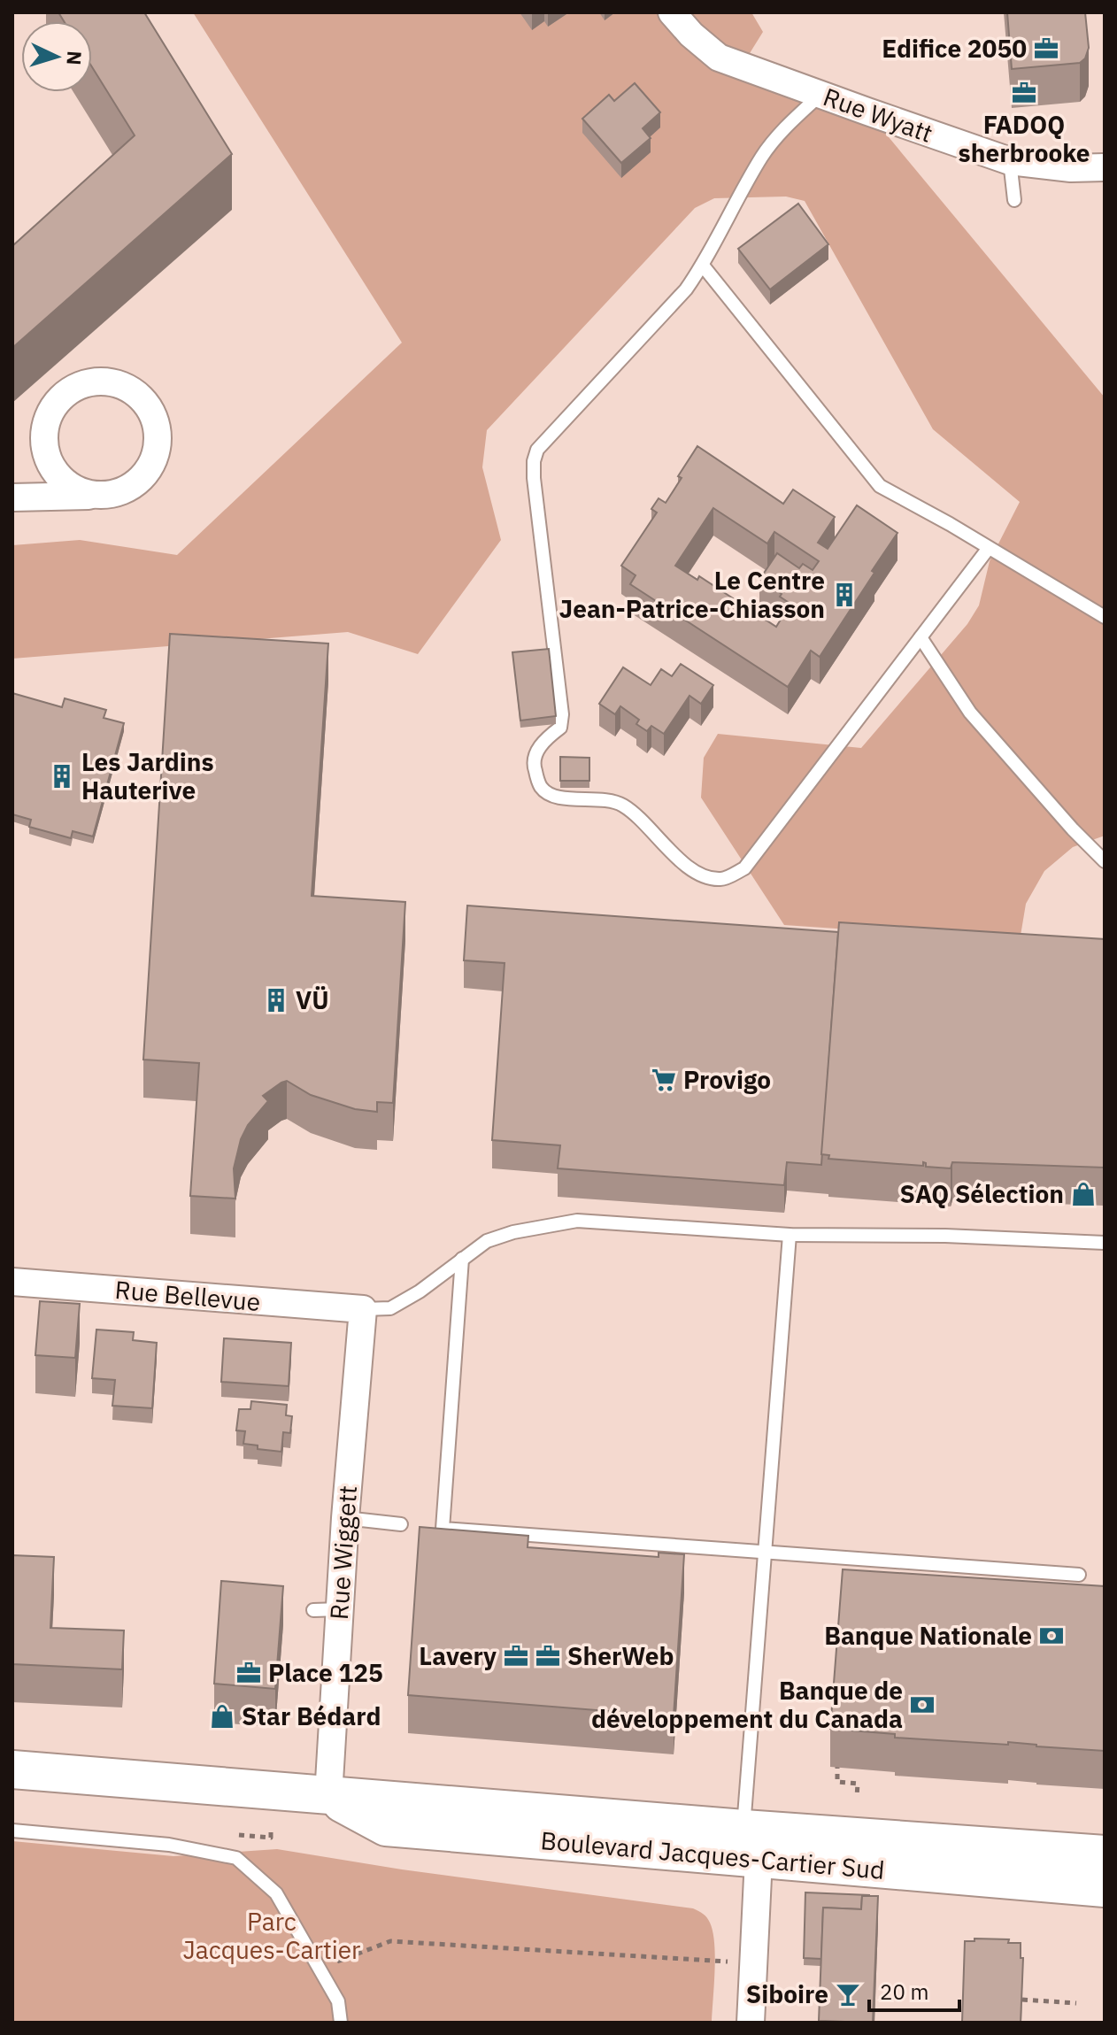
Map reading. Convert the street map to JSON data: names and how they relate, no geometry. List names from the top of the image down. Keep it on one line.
{"streets":{"main road":["Boulevard Jacques-Cartier Sud"],"street":["Rue Wyatt","Rue Bellevue","Rue Wiggett"]},"crossings":[["Rue Bellevue","Rue Wiggett"],["Rue Wiggett","Boulevard Jacques-Cartier Sud"]],"parks":["Parc Jacques-Cartier"],"places":{"office":["Edifice 2050","FADOQ sherbrooke","Lavery","SherWeb","Place 125"],"building":["Le Centre Jean-Patrice-Chiasson","Les Jardins Hauterive","VÜ"],"supermarket":["Provigo"],"shop":["SAQ Sélection","Star Bédard"],"bank":["Banque Nationale","Banque de développement du Canada"],"bar":["Siboire"]},"scale_bar":"20 m","north":"right"}
